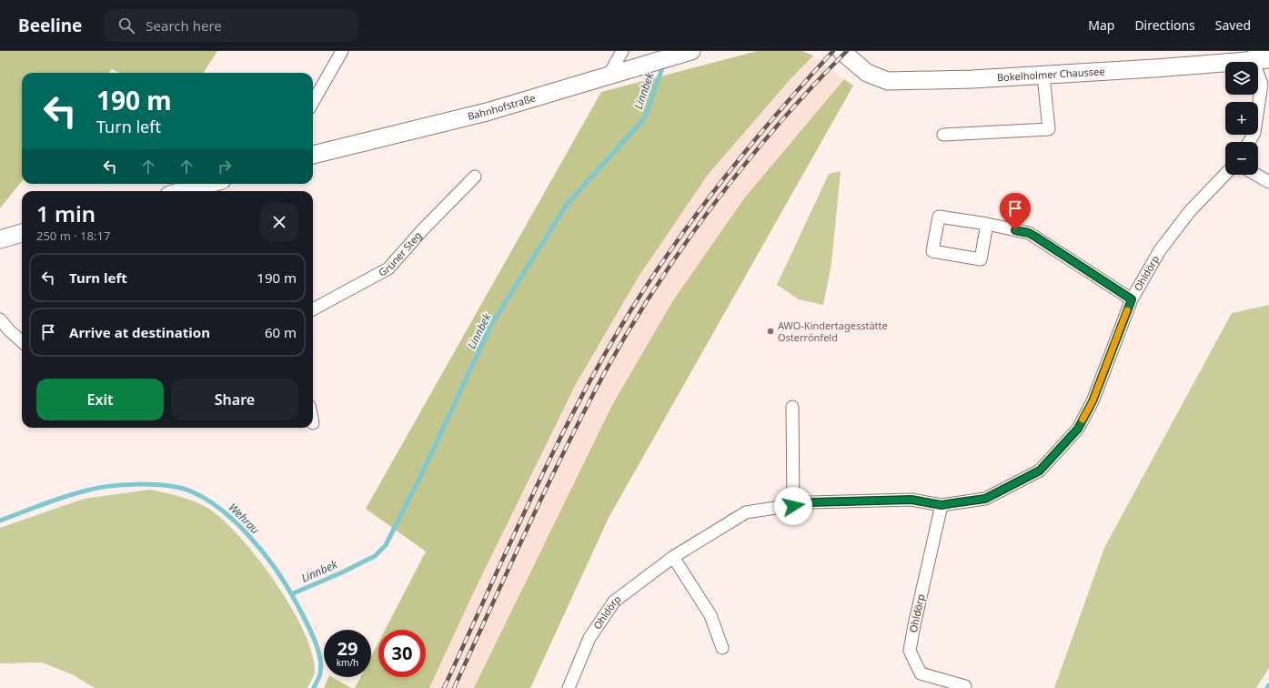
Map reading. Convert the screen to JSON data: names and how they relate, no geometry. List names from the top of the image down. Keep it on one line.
{"streets":{"main road":["Bokelholmer Chaussee","Bahnhofstraße"],"street":["Grüner Steg","Ohldörp"]},"water":["Linnbek","Wehrau"],"places":["AWO-Kindertagesstätte Osterrönfeld"],"page":{"header":"Beeline","search":"Search here","nav":["Map","Directions","Saved"],"map_buttons":["+","−"],"turn":["190 m","Turn left"],"heading":["1 min","250 m · 18:17"],"list":[{"name":"Turn left","value":"190 m"},{"name":"Arrive at destination","value":"60 m"}],"buttons":["Exit","Share"],"speed":"29 km/h","limit":"30"}}
